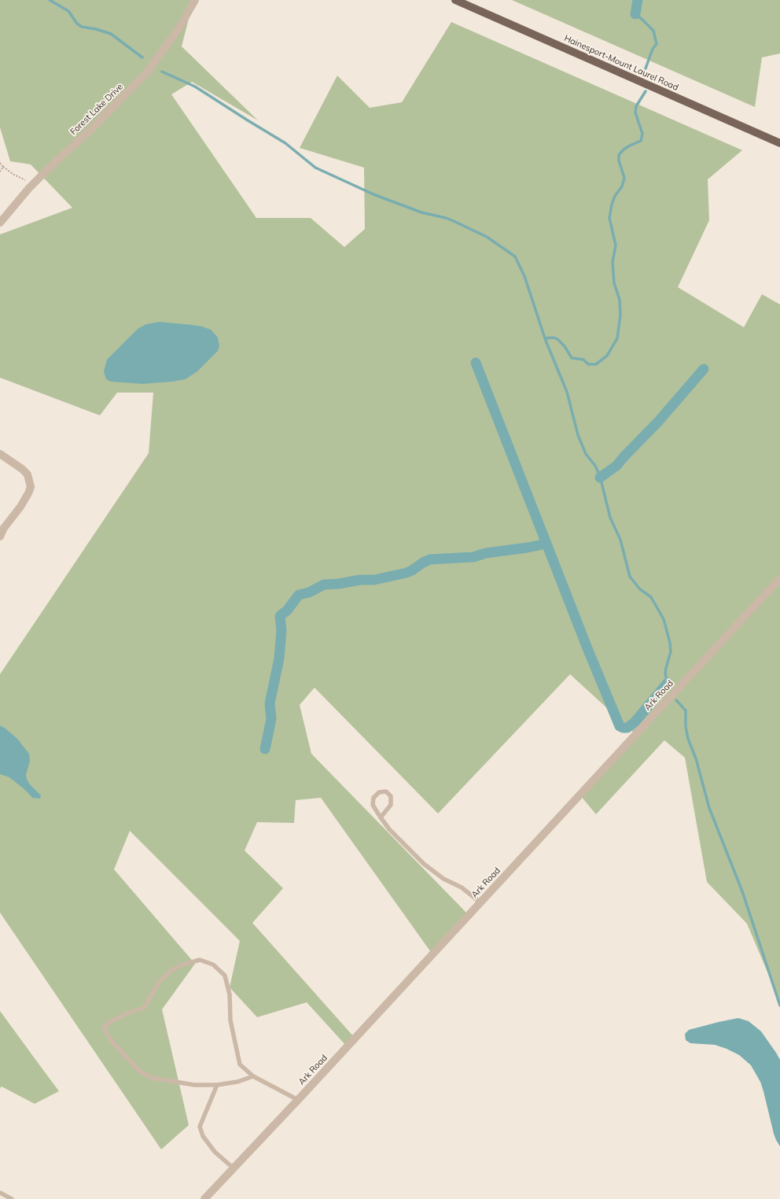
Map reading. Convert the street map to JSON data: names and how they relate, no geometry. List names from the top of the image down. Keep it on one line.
{"streets":{"main road":["Hainesport-Mount Laurel Road"],"street":["Forest Lake Drive","Ark Road"]}}
